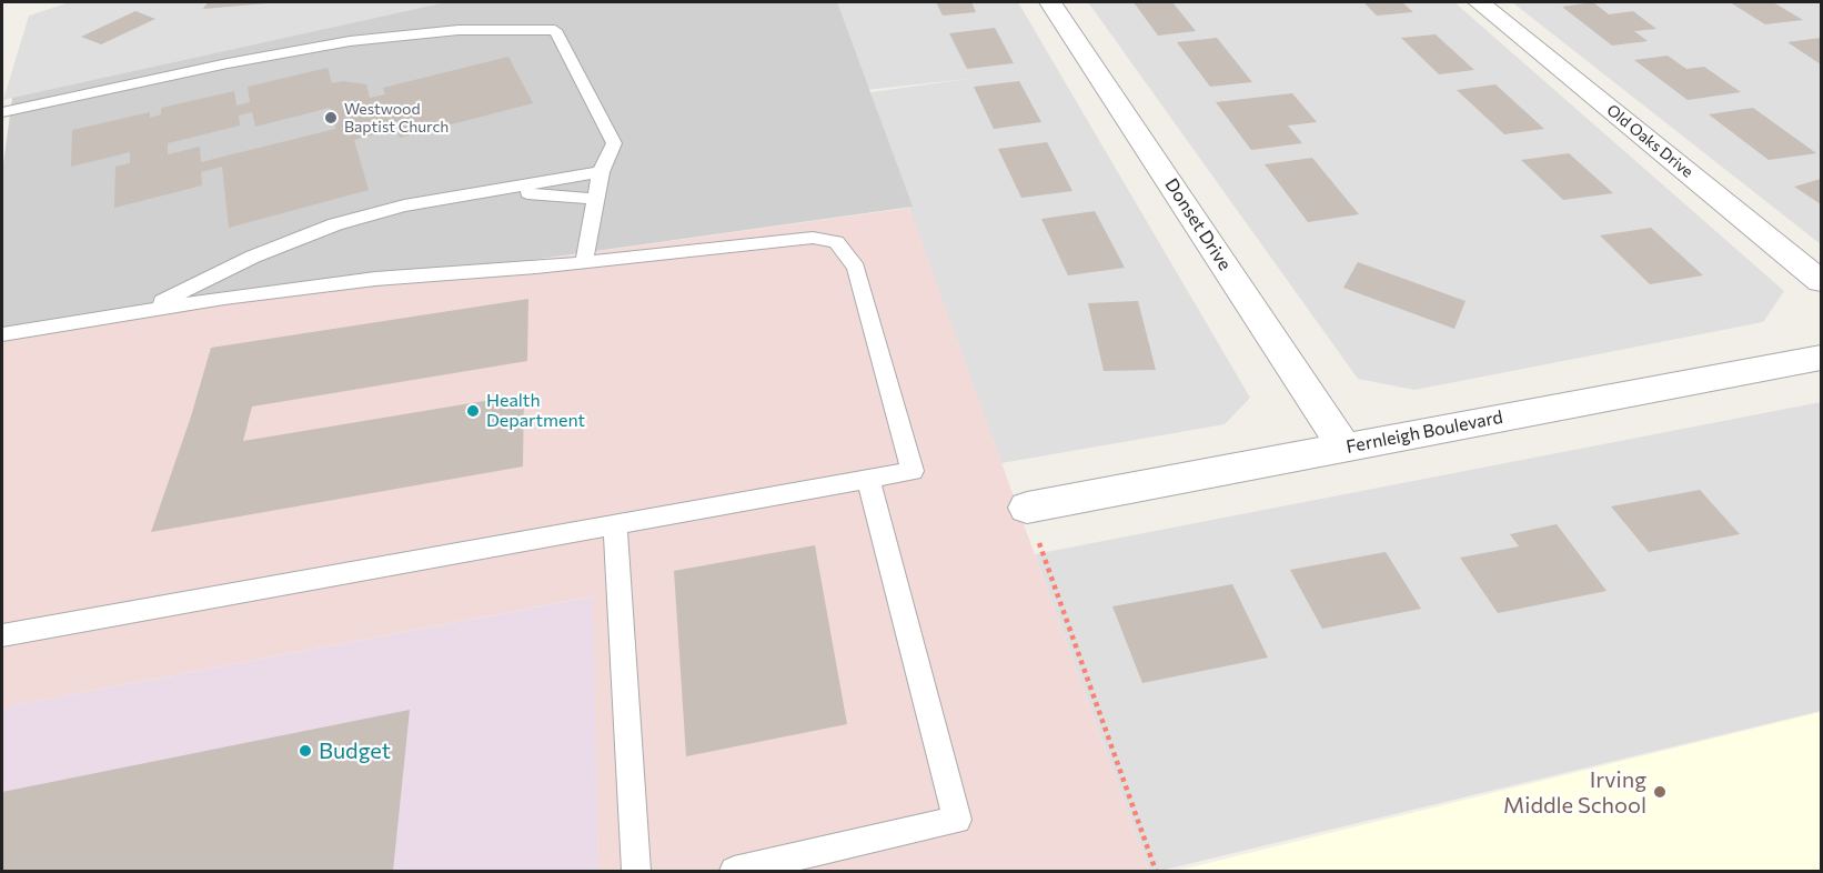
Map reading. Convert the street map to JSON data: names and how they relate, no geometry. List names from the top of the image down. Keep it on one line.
{"streets":{"street":["Old Oaks Drive","Donset Drive","Fernleigh Boulevard"]},"crossings":[["Donset Drive","Fernleigh Boulevard"]],"places":["Westwood Baptist Church","Health Department","Budget","Irving Middle School"]}
